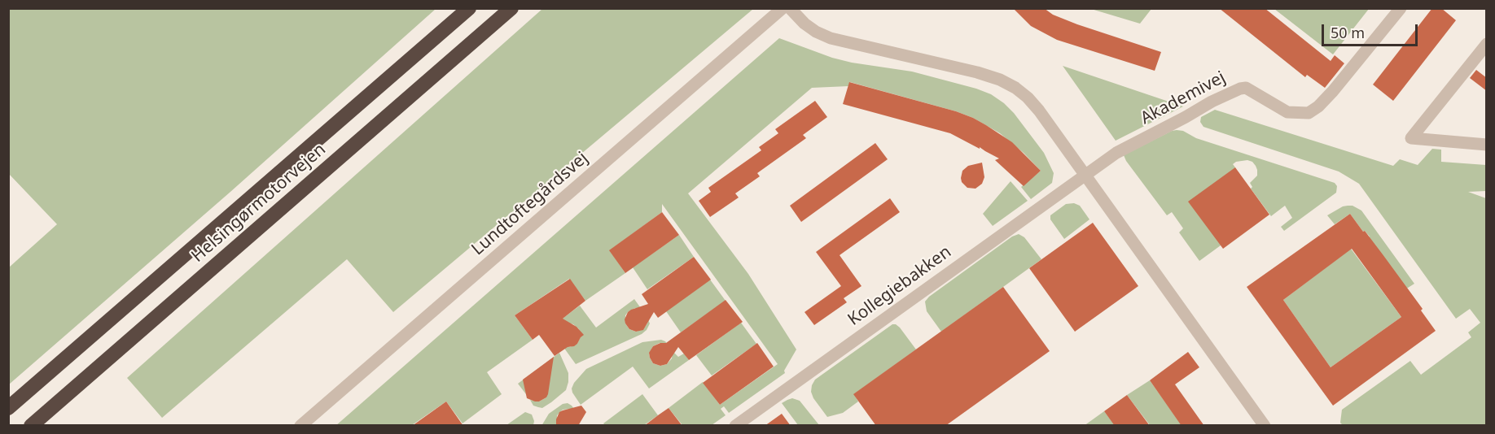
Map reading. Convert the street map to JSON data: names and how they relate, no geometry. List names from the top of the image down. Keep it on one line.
{"streets":{"highway":["Helsingørmotorvejen"],"street":["Akademivej","Lundtoftegårdsvej","Kollegiebakken"]},"crossings":[["Akademivej","Kollegiebakken"]],"scale_bar":"50 m"}
